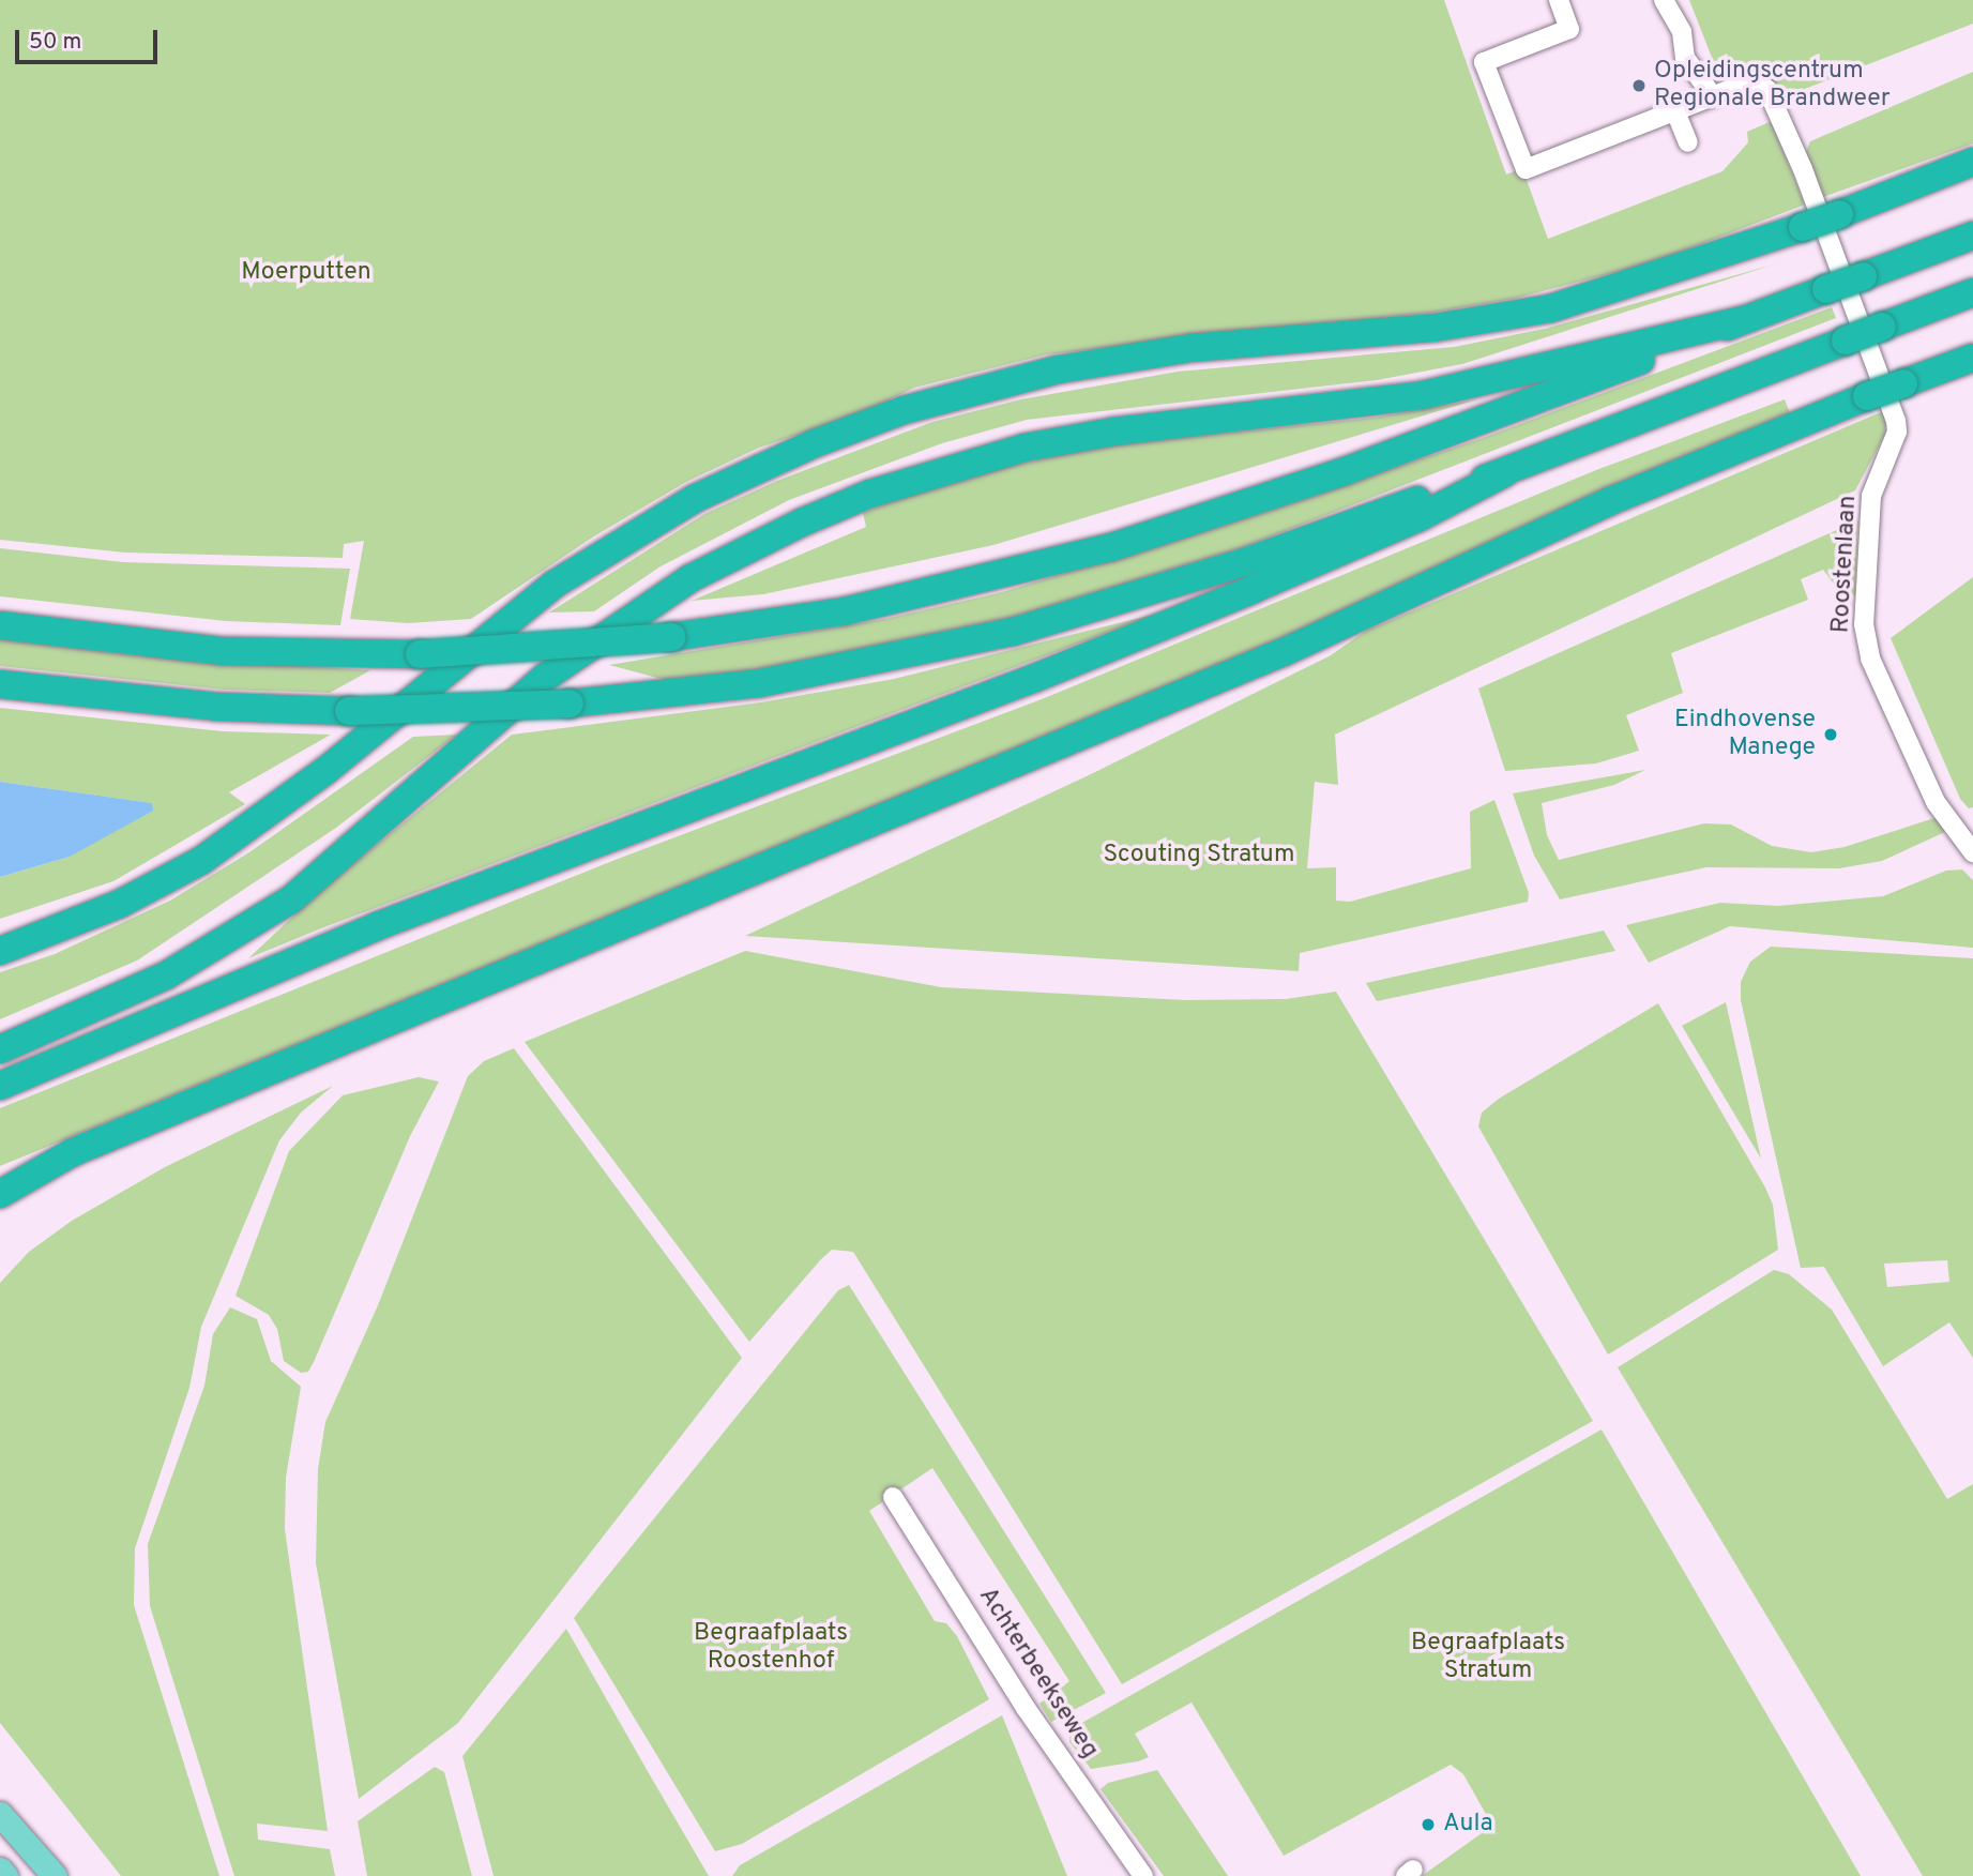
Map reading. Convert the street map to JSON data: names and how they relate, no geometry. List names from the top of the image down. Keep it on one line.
{"streets":{"street":["Roostenlaan","Achterbeekseweg"]},"parks":["Moerputten","Scouting Stratum","Begraafplaats Roostenhof","Begraafplaats Stratum"],"places":["Opleidingscentrum Regionale Brandweer","Eindhovense Manege","Aula"],"scale_bar":"50 m"}
